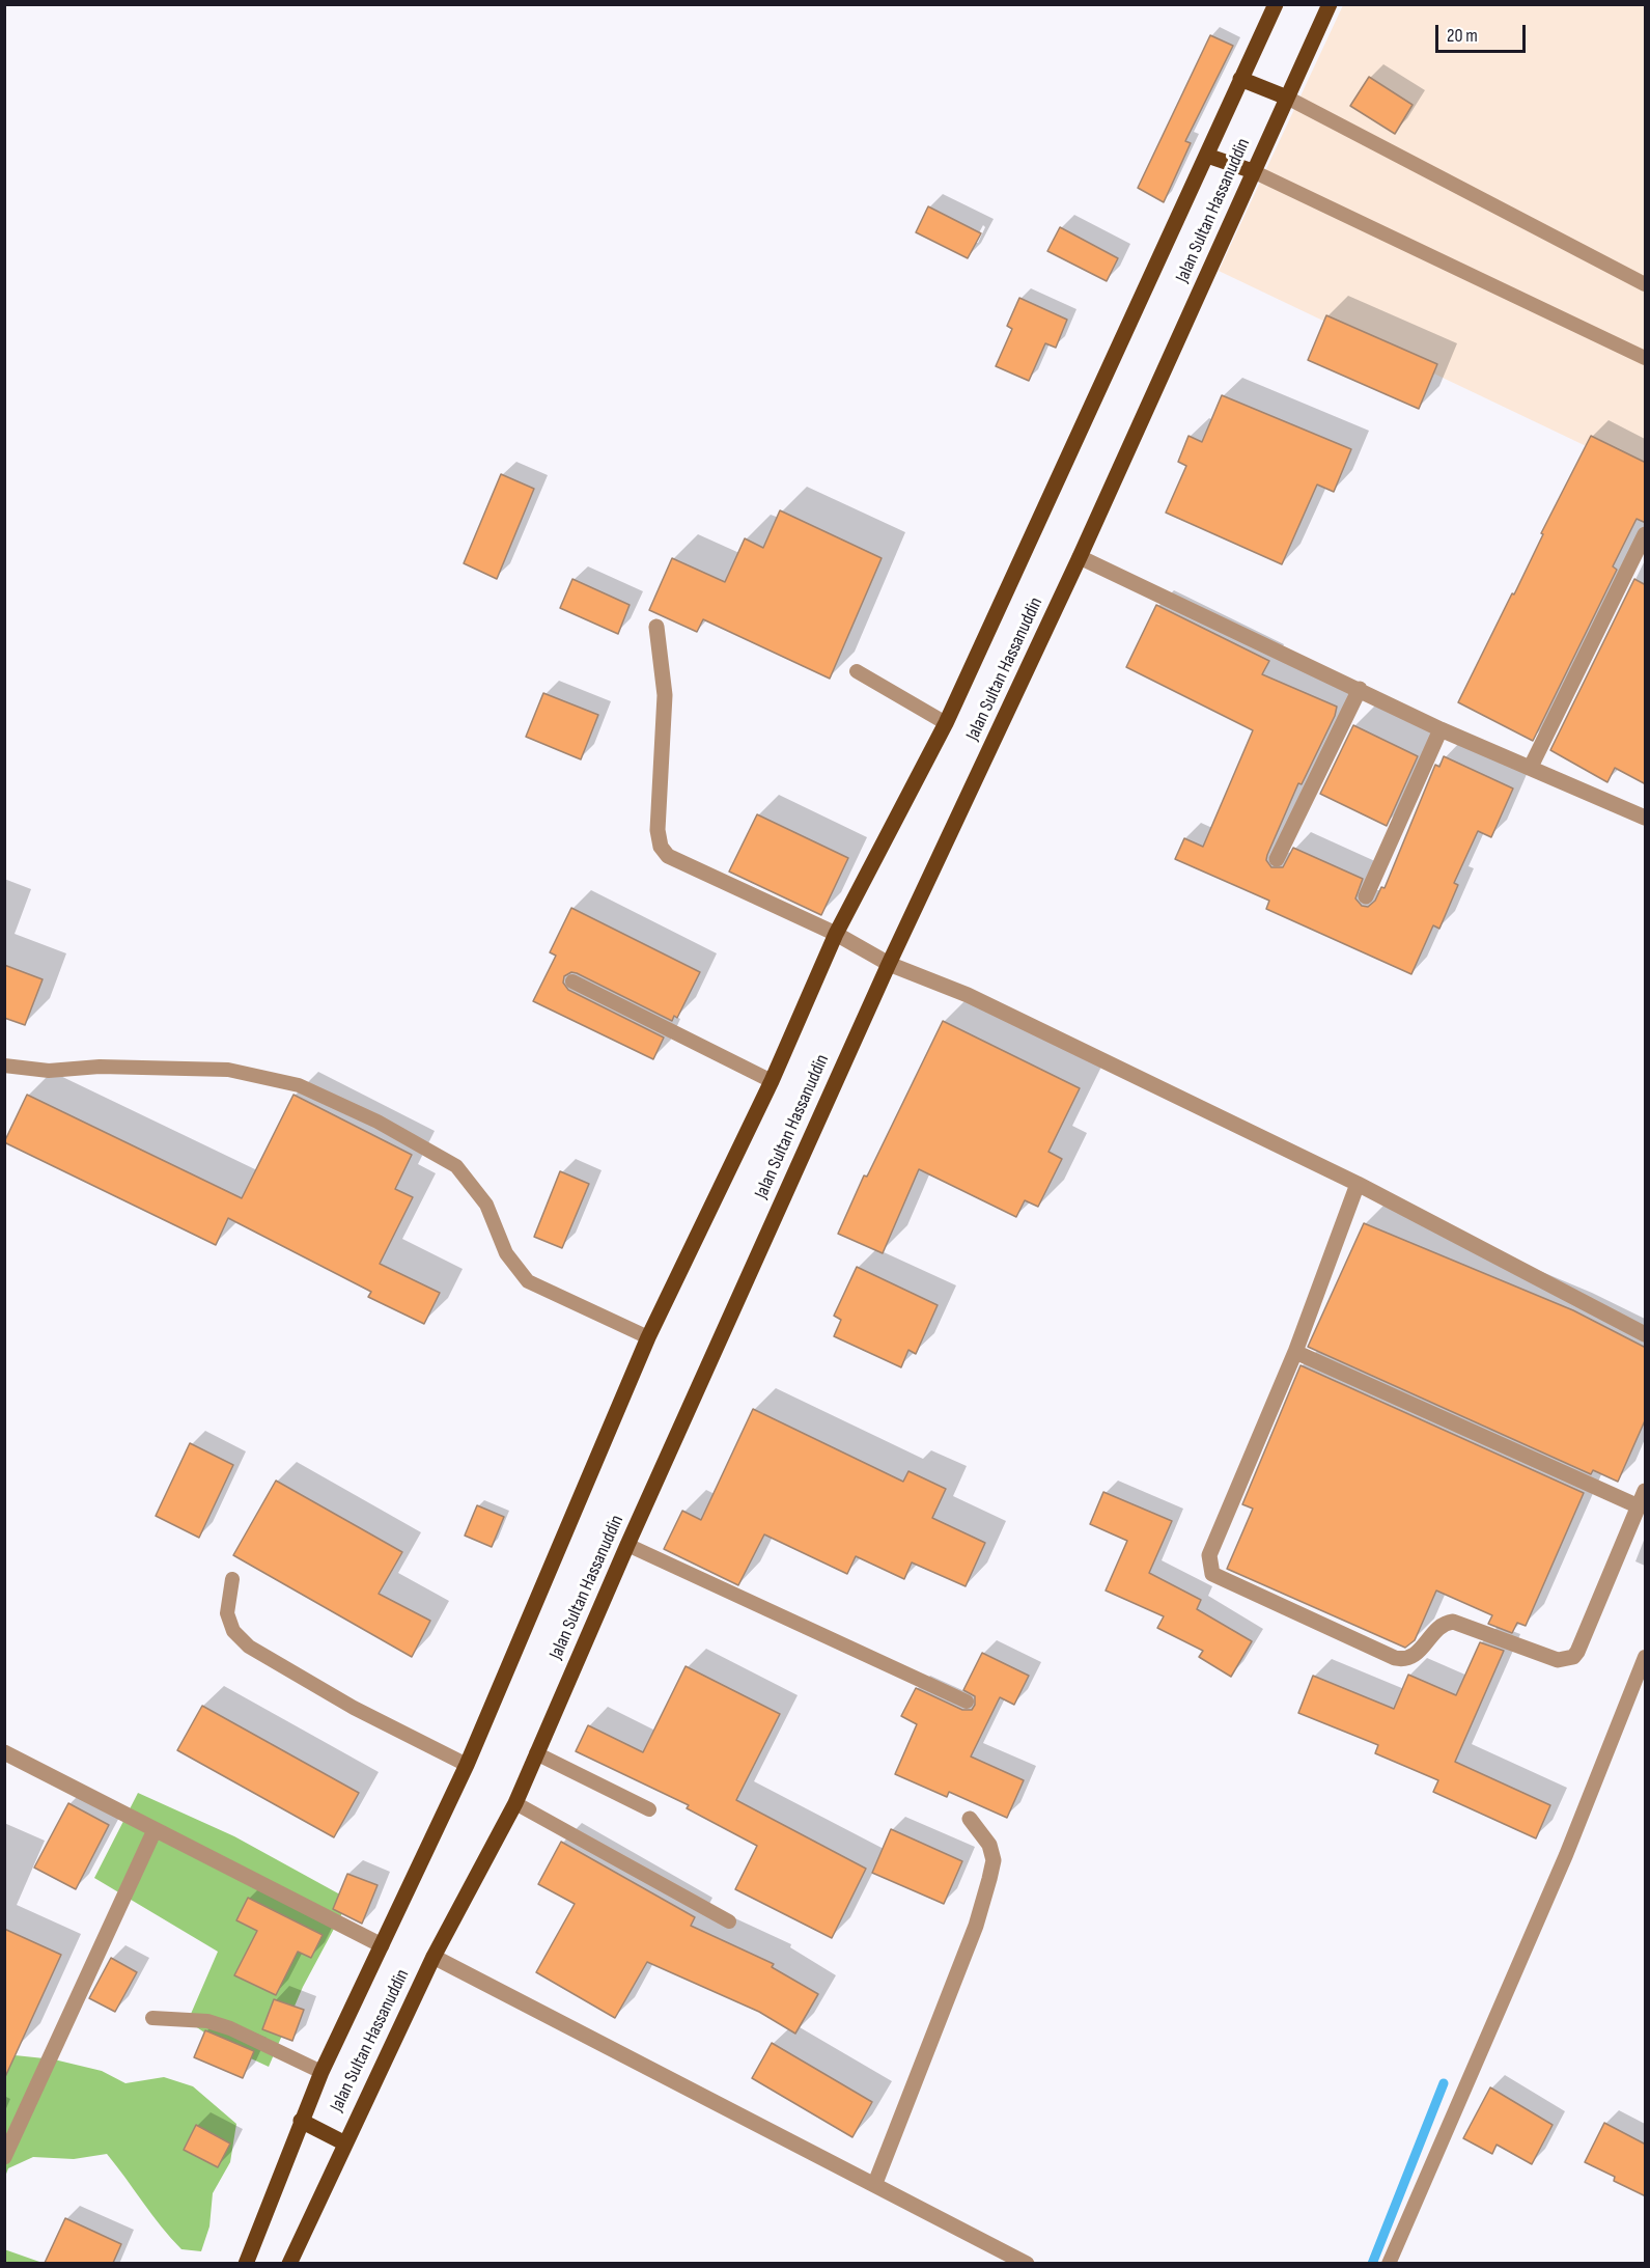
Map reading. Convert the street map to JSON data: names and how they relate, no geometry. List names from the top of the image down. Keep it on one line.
{"streets":{"main road":["Jalan Sultan Hassanuddin"]},"scale_bar":"20 m"}
